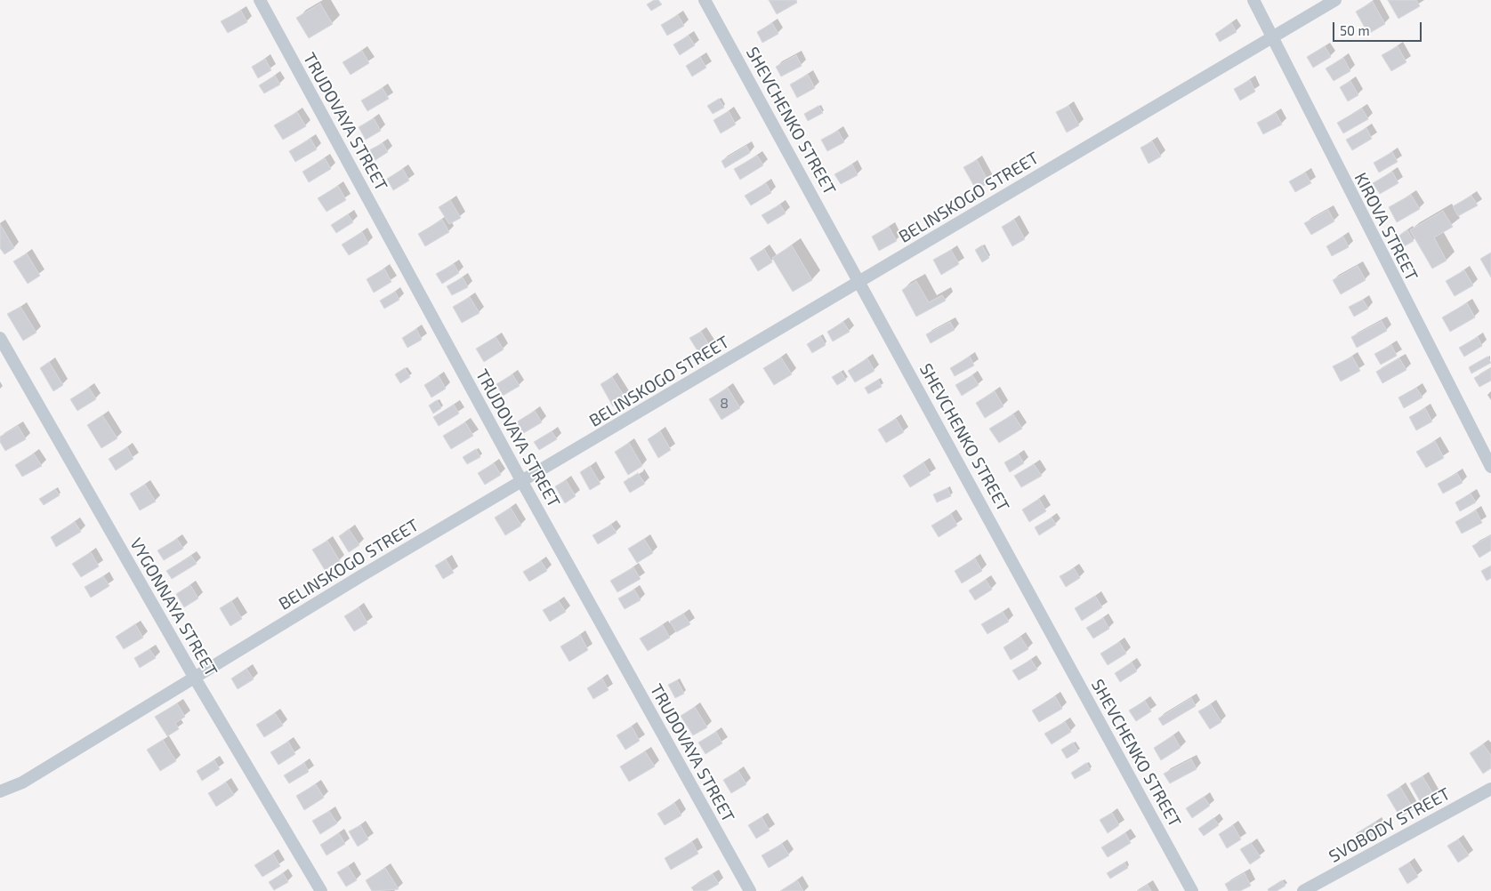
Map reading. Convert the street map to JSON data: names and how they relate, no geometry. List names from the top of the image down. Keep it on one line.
{"streets":{"street":["SHEVCHENKO STREET","TRUDOVAYA STREET","BELINSKOGO STREET","KIROVA STREET","VYGONNAYA STREET","SVOBODY STREET"]},"crossings":[["SHEVCHENKO STREET","BELINSKOGO STREET"],["TRUDOVAYA STREET","BELINSKOGO STREET"],["BELINSKOGO STREET","KIROVA STREET"],["BELINSKOGO STREET","VYGONNAYA STREET"]],"house_numbers":["8"],"scale_bar":"50 m"}
